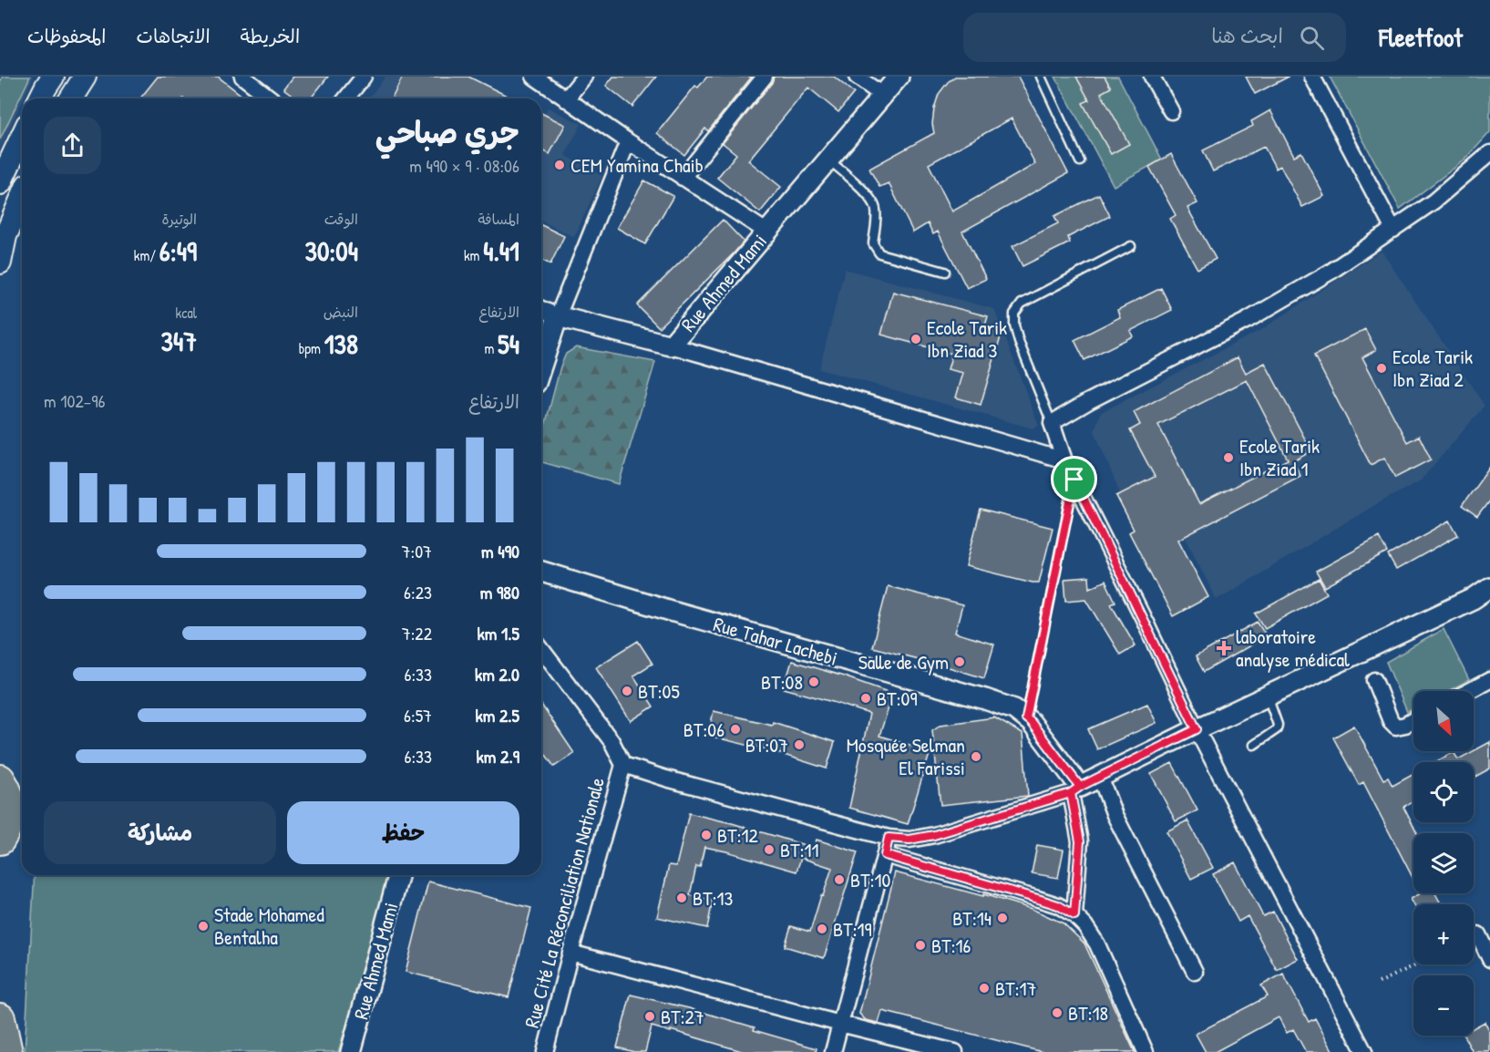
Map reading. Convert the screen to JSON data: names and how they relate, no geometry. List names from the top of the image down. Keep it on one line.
{"streets":{"street":["Rue Ahmed Mami","Rue Tahar Lachebi","Rue Cité La Réconciliation Nationale"]},"places":{"other":["CEM Yamina Chaib","Ecole Tarik Ibn Ziad 3","Ecole Tarik Ibn Ziad 2","Ecole Tarik Ibn Ziad 1","Salle de Gym","BT:08","BT:05","BT:09","BT:06","BT:07","Mosquée Selman El Farissi","BT:12","BT:11","BT:10","BT:13","BT:14","Stade Mohamed Bentalha","BT:19","BT:16","BT:17","BT:18","BT:27"],"health":["laboratoire analyse médical"]},"north":"bottom right","page":{"header":"Fleetfoot","search":"ابحث هنا","nav":["الخريطة","الاتجاهات","المحفوظات"],"heading":["جري صباحي","08:06 · 9 × 490 m"],"stats":[["المسافة","4.41 km"],["الوقت","30:04"],["الوتيرة","6:49 /km"],["الارتفاع","54 m"],["النبض","138 bpm"],["kcal","347"]],"chart":["الارتفاع","96–102 m"],"list":[{"name":"490 m","note":"7:07"},{"name":"980 m","note":"6:23"},{"name":"1.5 km","note":"7:22"},{"name":"2.0 km","note":"6:33"},{"name":"2.5 km","note":"6:57"},{"name":"2.9 km","note":"6:33"}],"map_buttons":["+","−"],"buttons":["حفظ","مشاركة"]}}
